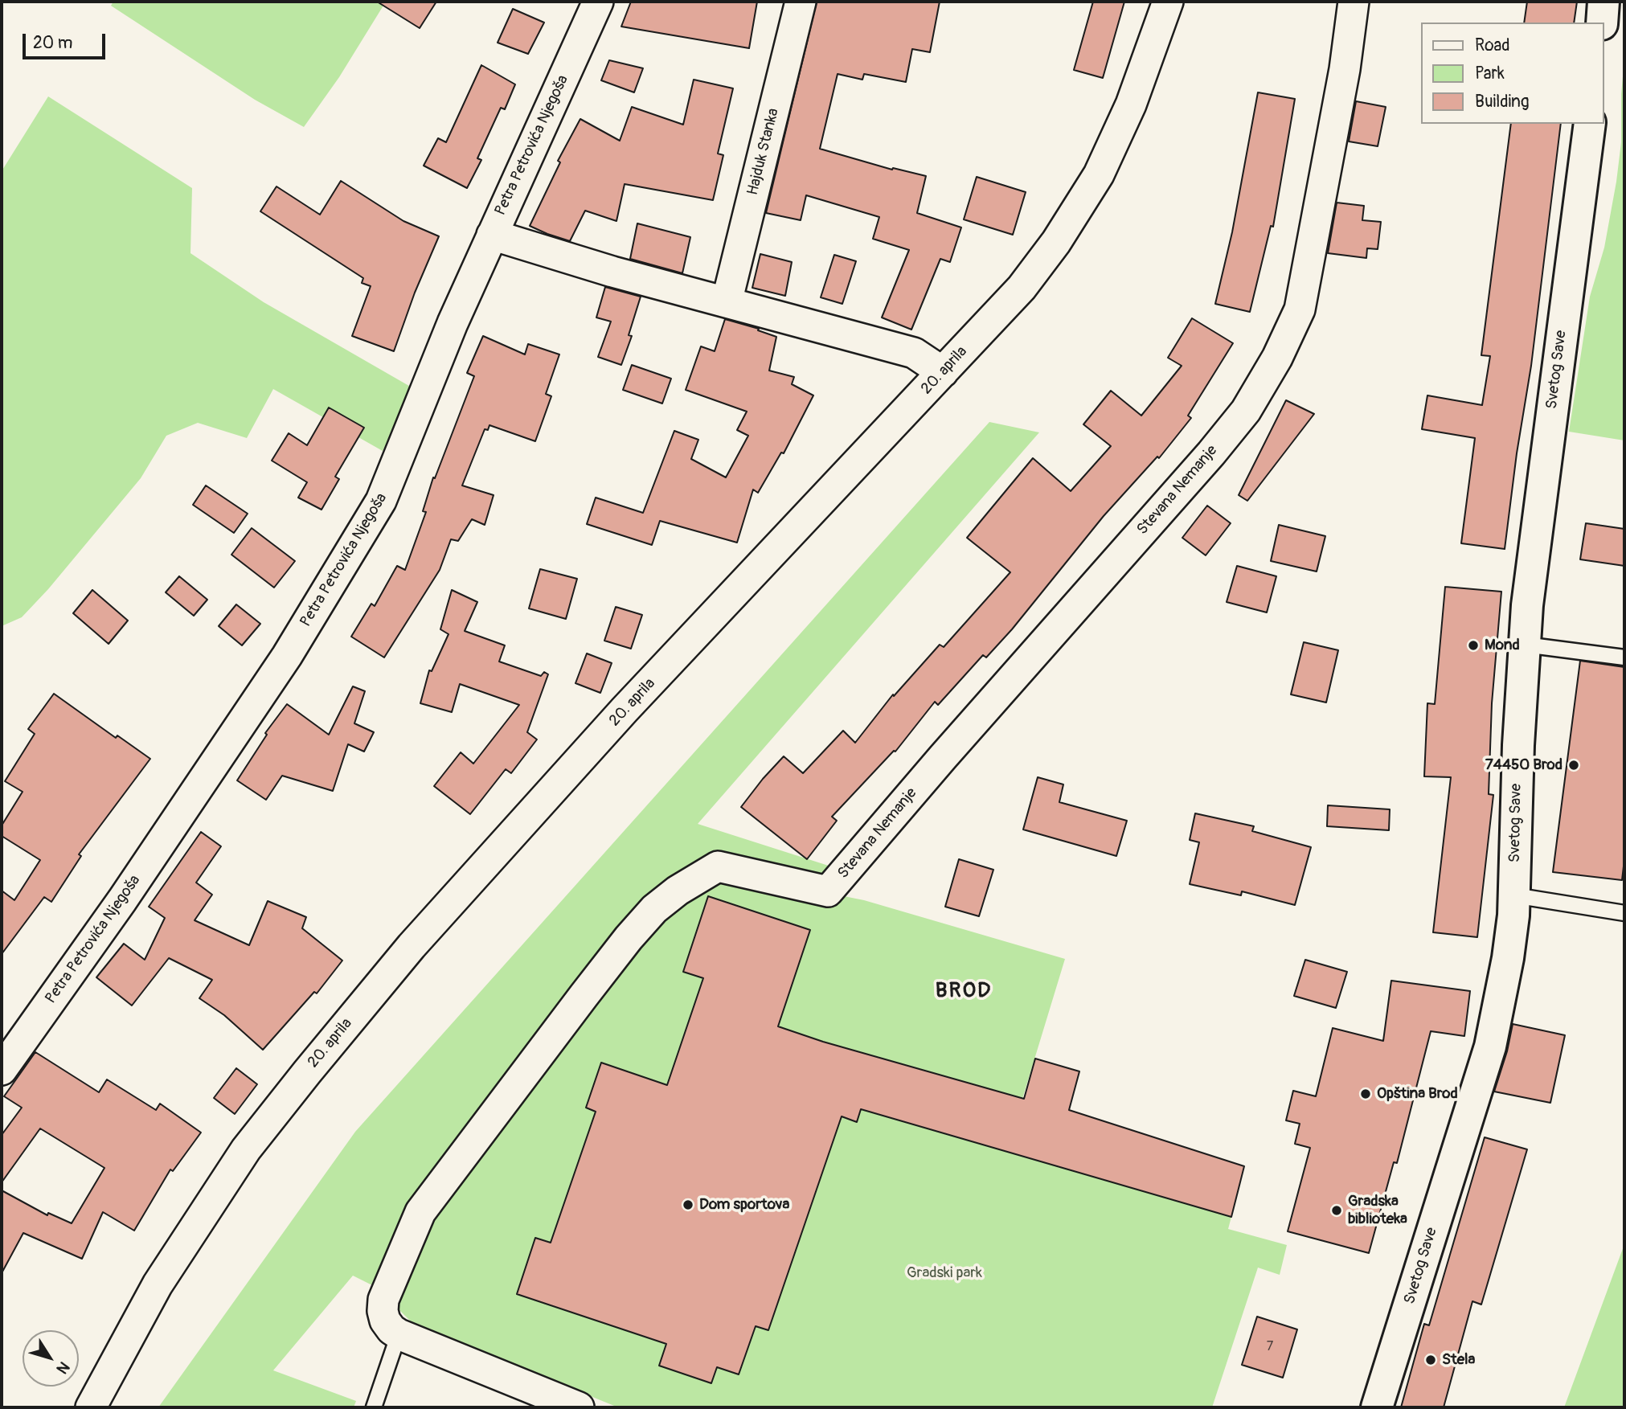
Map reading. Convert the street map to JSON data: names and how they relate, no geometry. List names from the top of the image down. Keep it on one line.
{"streets":{"street":["Petra Petrovića Njegoša","Hajduk Stanka","Svetog Save","20. aprila","Stevana Nemanje"]},"districts":["BROD"],"parks":["Gradski park"],"places":["Mond","74450 Brod","Opština Brod","Dom sportova","Gradska biblioteka","Stela"],"house_numbers":["7"],"legend":["Road","Park","Building"],"scale_bar":"20 m","north":"bottom right"}
